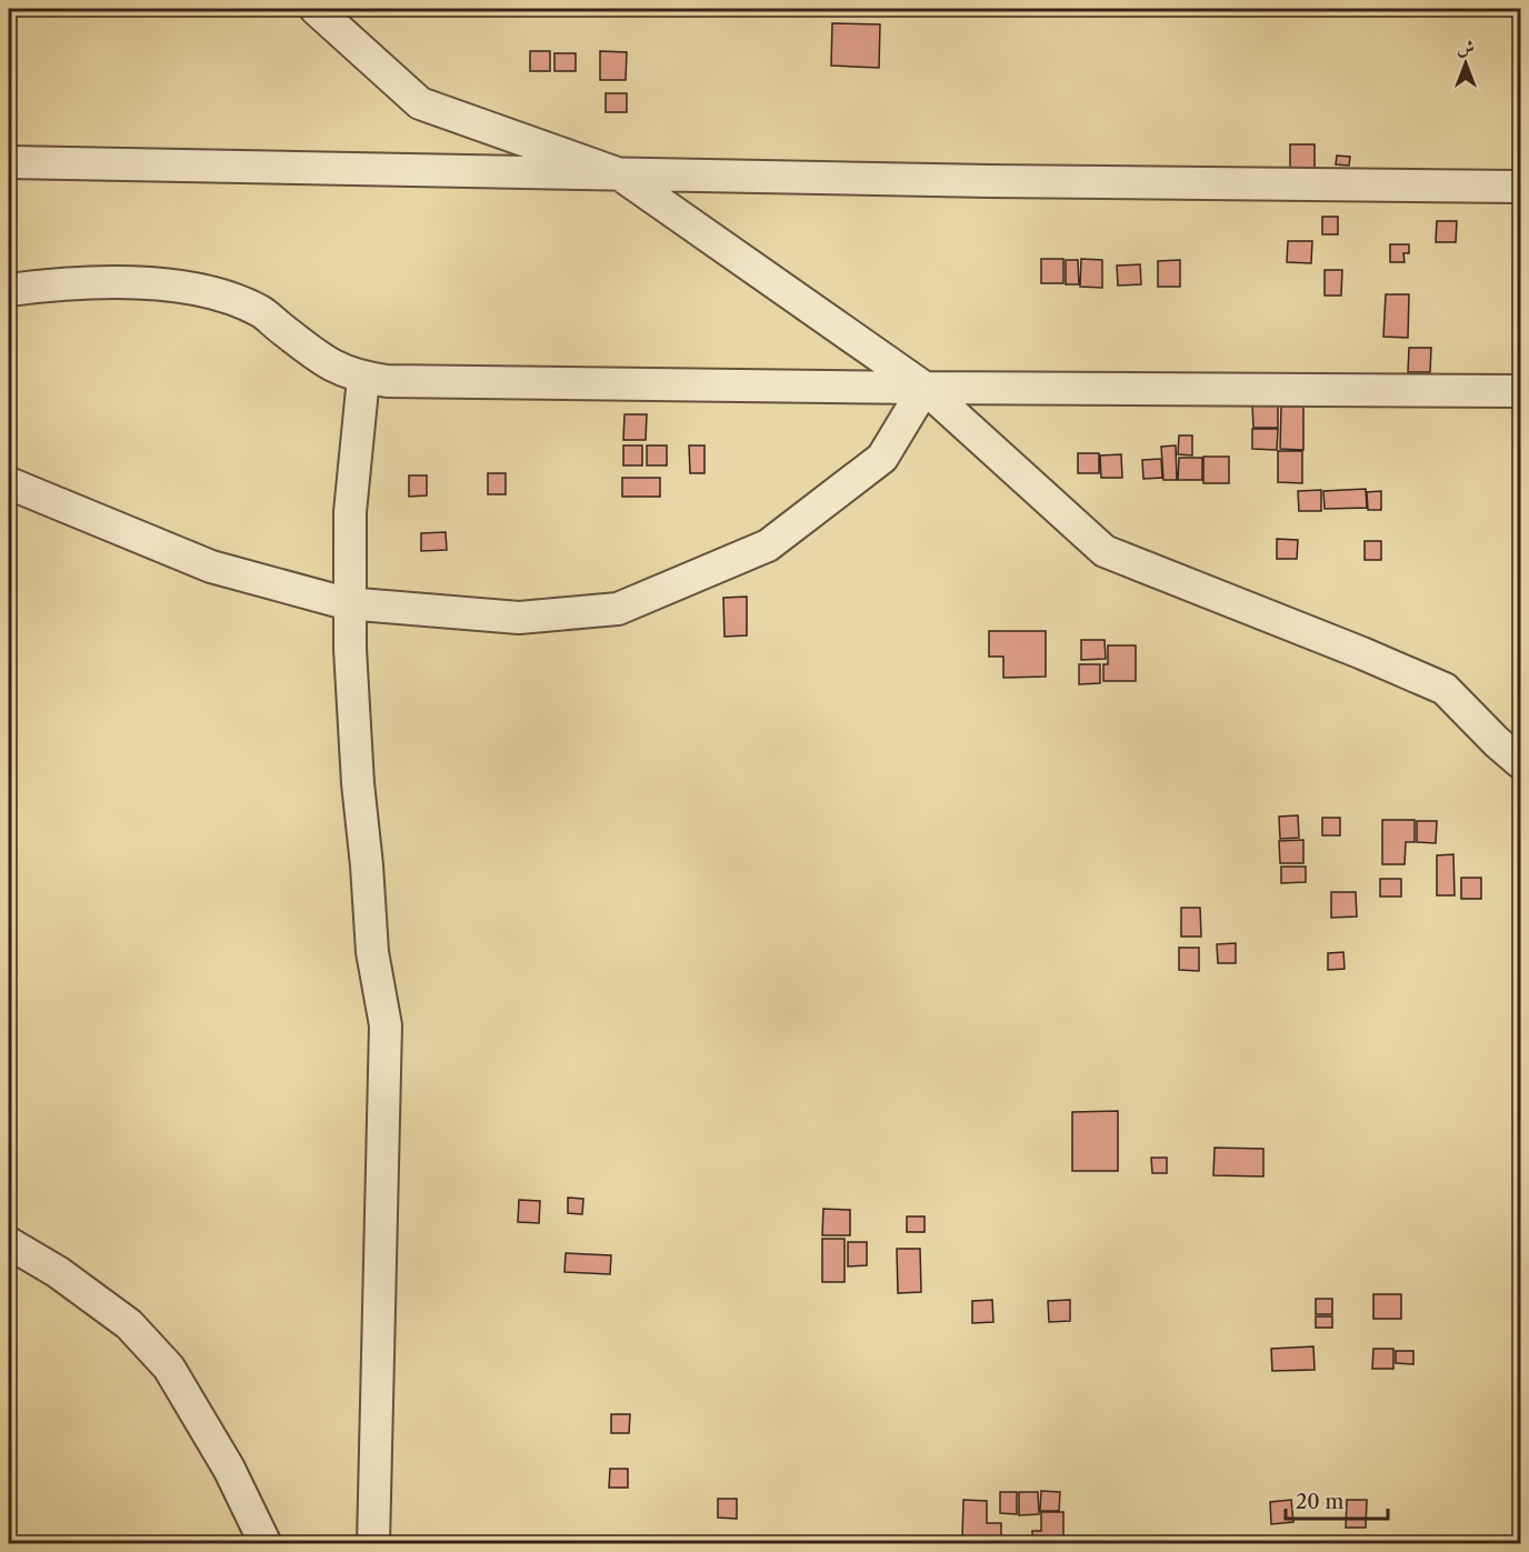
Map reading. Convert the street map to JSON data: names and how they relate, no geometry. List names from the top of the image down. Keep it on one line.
{"scale_bar":"20 m","north":"top"}
